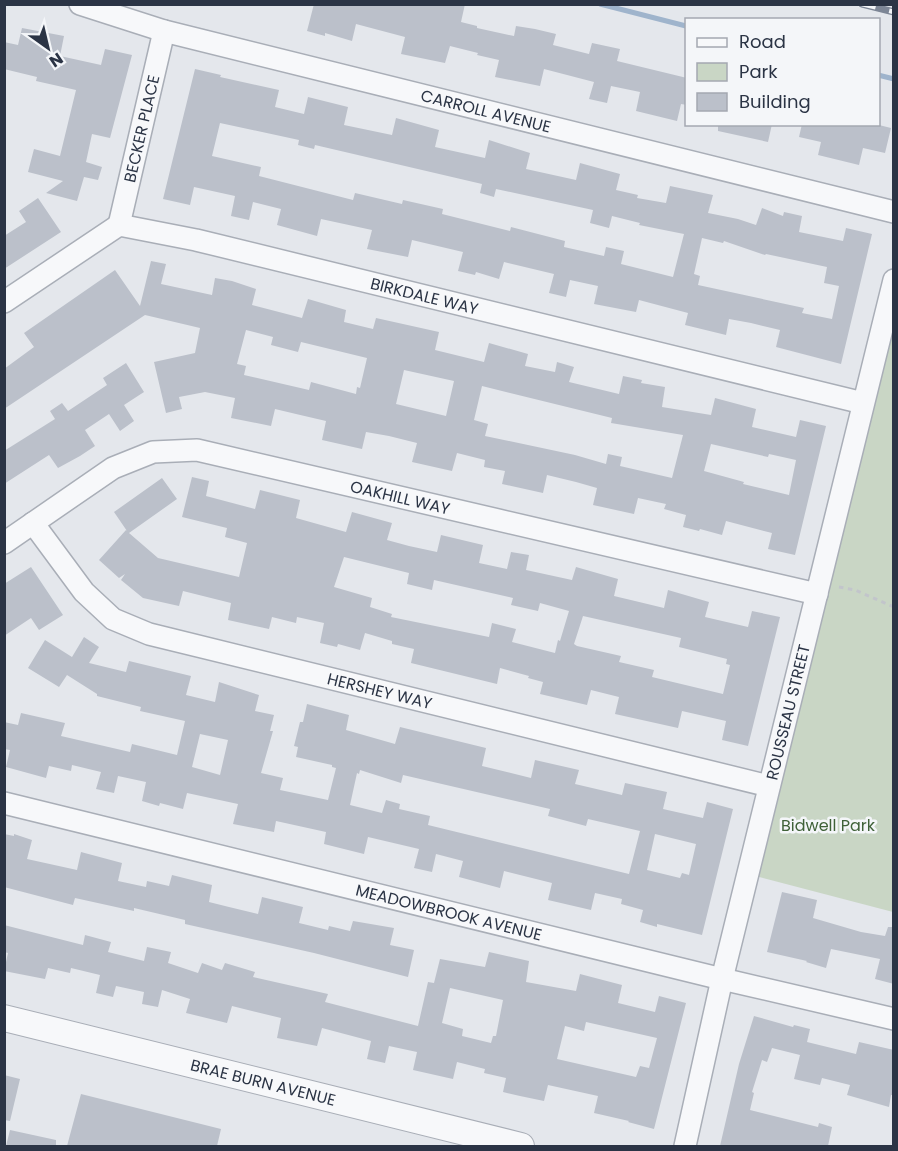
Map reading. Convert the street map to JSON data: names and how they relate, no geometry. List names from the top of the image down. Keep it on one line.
{"streets":{"street":["CARROLL AVENUE","BECKER PLACE","BIRKDALE WAY","OAKHILL WAY","HERSHEY WAY","ROUSSEAU STREET","MEADOWBROOK AVENUE","BRAE BURN AVENUE"]},"crossings":[["CARROLL AVENUE","BECKER PLACE"],["BECKER PLACE","BIRKDALE WAY"],["BIRKDALE WAY","ROUSSEAU STREET"],["OAKHILL WAY","HERSHEY WAY"],["OAKHILL WAY","ROUSSEAU STREET"],["HERSHEY WAY","ROUSSEAU STREET"],["ROUSSEAU STREET","MEADOWBROOK AVENUE"]],"parks":["Bidwell Park"],"legend":["Road","Park","Building"],"north":"bottom right"}
